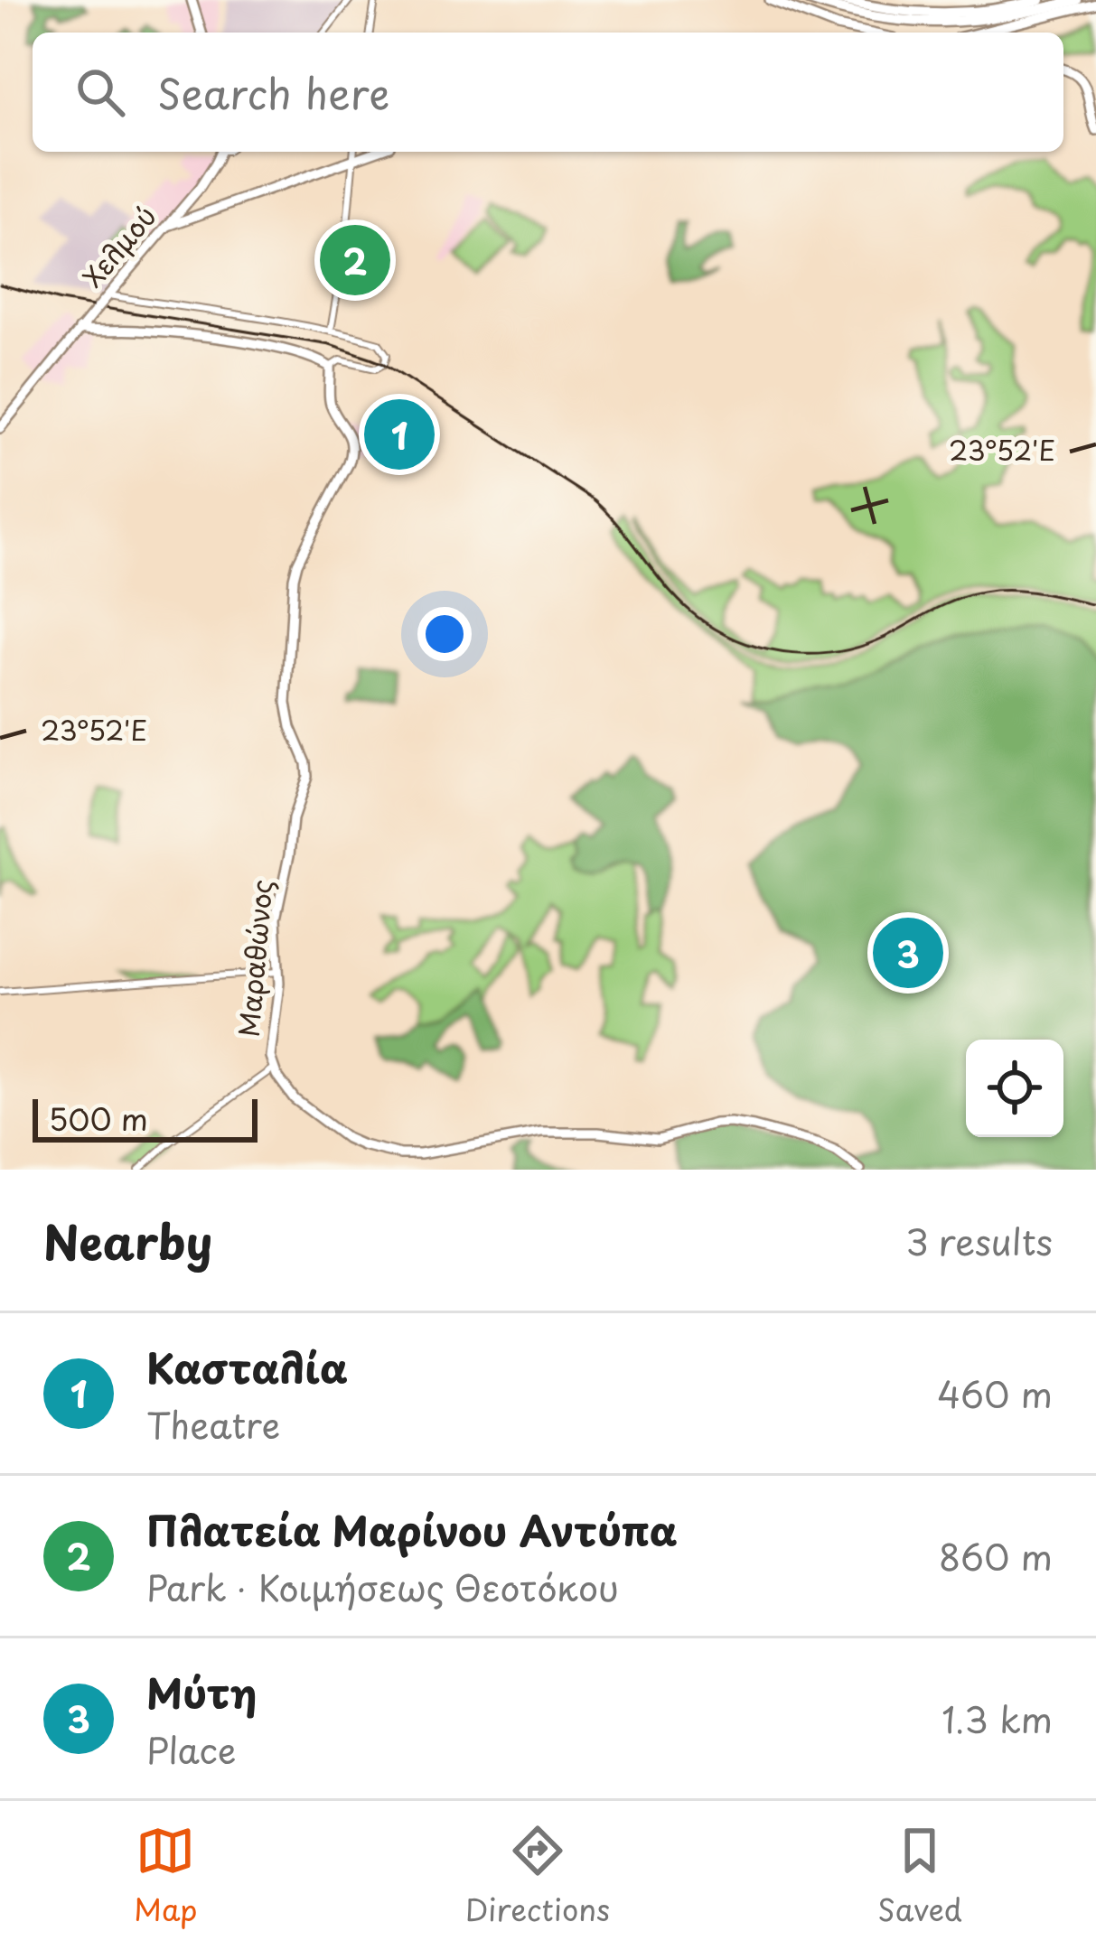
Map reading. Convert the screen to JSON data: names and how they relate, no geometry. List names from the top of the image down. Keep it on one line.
{"streets":{"main road":["Χελμού","Μαραθώνος"]},"scale_bar":"500 m","page":{"search":"Search here","pins":["2","1","3"],"scale":"500 m","heading":["Nearby","3 results"],"list":[{"mark":"1","name":"Κασταλία","note":"Theatre","value":"460 m"},{"mark":"2","name":"Πλατεία Μαρίνου Αντύπα","note":"Park · Κοιμήσεως Θεοτόκου","value":"860 m"},{"mark":"3","name":"Μύτη","note":"Place","value":"1.3 km"}],"nav":["Map","Directions","Saved"]},"coordinates":["23°52'E"]}
